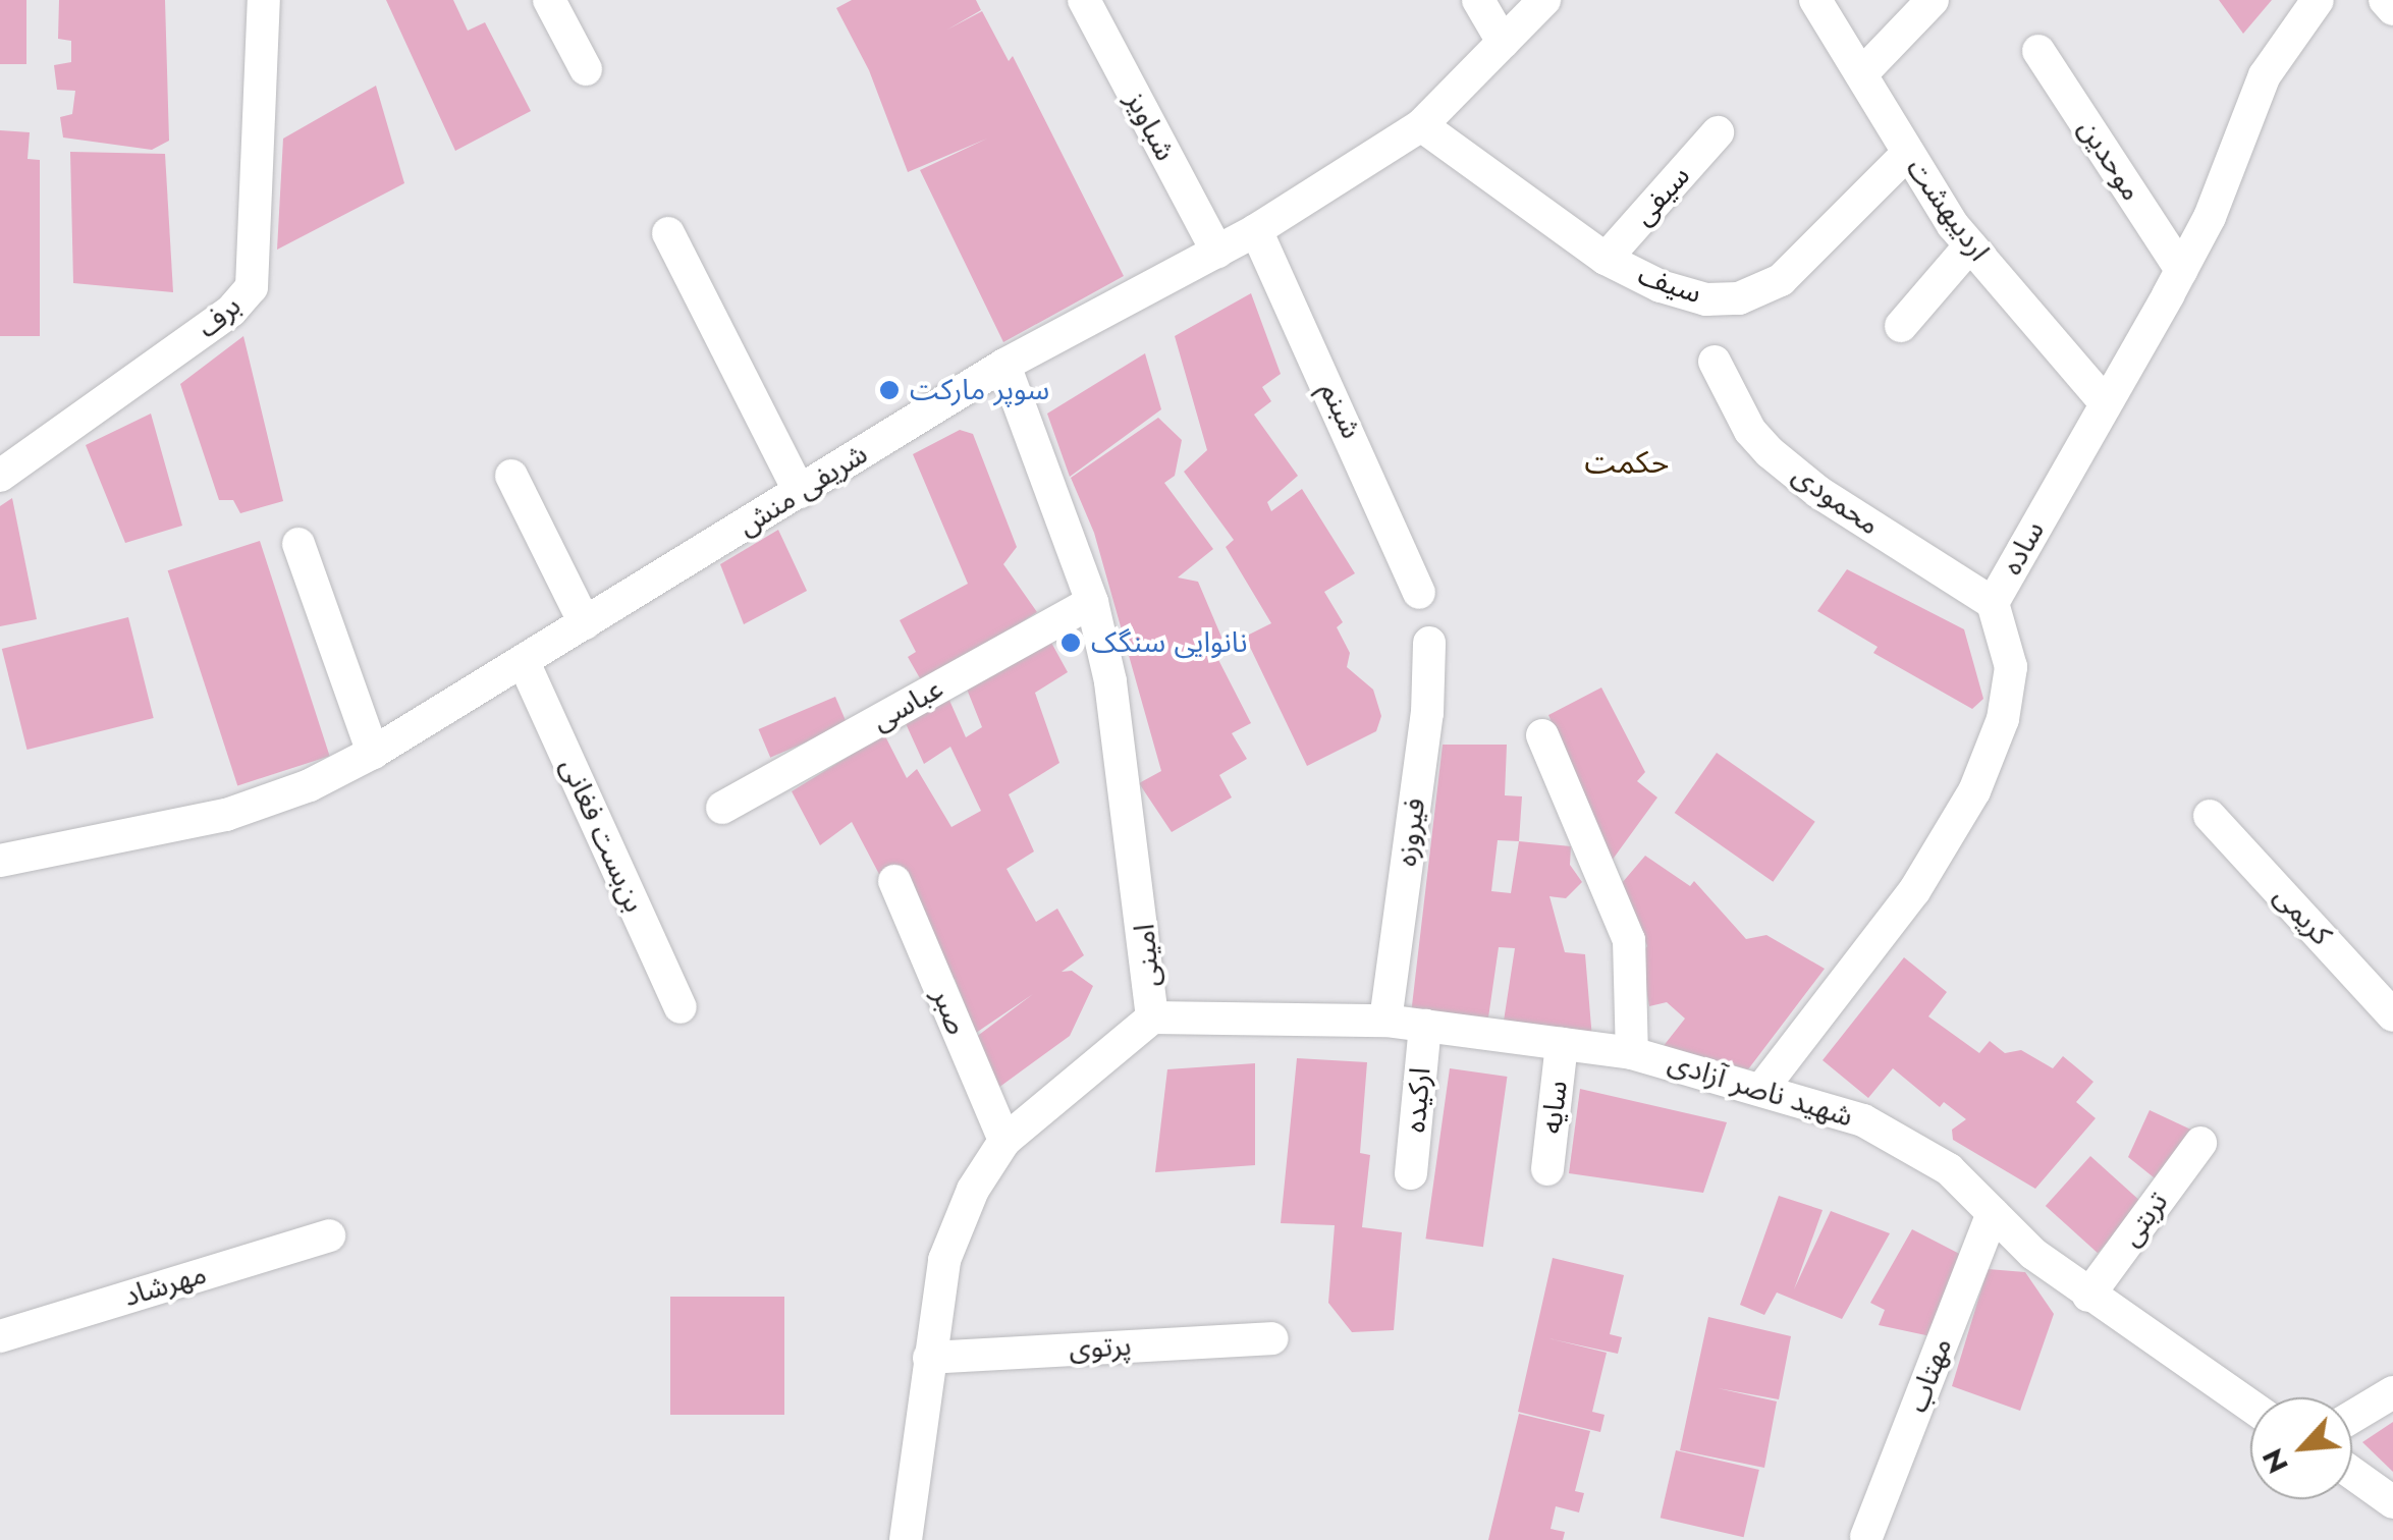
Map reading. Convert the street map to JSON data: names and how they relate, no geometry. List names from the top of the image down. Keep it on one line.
{"streets":{"street":["شباویز","موحدین","سیفی","اردیبهشت","سیف","برف","شبنم","شریفی منش","محمودی","ساده","عباسی","فیروزه","بن‌بست فغانی","کریمی","امینی","صبر","شهید ناصر آزادی","ارکیده","سایه","تربتی","مهرشاد","پرتوی","مهتاب"]},"crossings":[["شباویز","شریفی منش"],["موحدین","ساده"],["سیفی","سیف"],["اردیبهشت","سیف"],["اردیبهشت","ساده"],["سیف","شریفی منش"],["شبنم","شریفی منش"],["شریفی منش","بن‌بست فغانی"],["شریفی منش","امینی"],["محمودی","ساده"],["ساده","شهید ناصر آزادی"],["عباسی","امینی"],["فیروزه","شهید ناصر آزادی"],["امینی","صبر"],["امینی","شهید ناصر آزادی"],["امینی","پرتوی"],["شهید ناصر آزادی","ارکیده"],["شهید ناصر آزادی","سایه"],["شهید ناصر آزادی","تربتی"],["شهید ناصر آزادی","مهتاب"]],"districts":["حکمت"],"places":["سوپر مارکت","نانوایی سنگک"],"north":"bottom left"}
